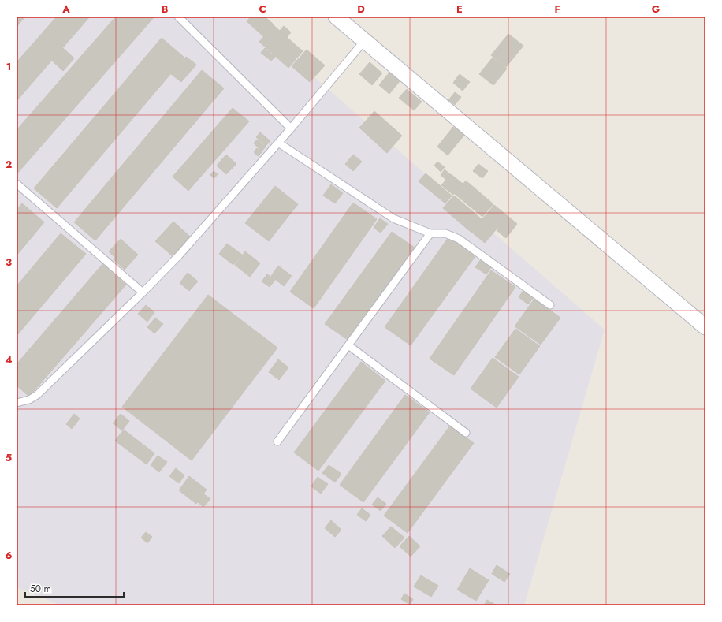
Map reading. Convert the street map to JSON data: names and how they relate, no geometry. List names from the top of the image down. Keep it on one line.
{"scale_bar":"50 m","grid":{"columns":["A","B","C","D","E","F","G"],"rows":["1","2","3","4","5","6"]}}
